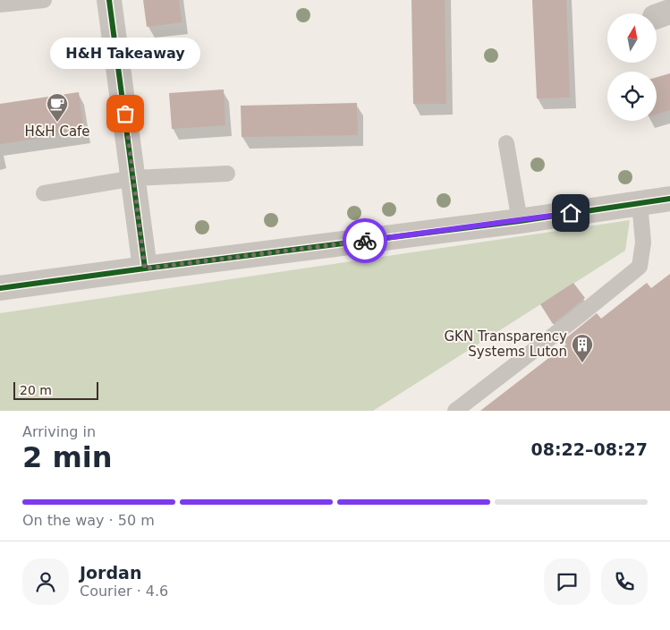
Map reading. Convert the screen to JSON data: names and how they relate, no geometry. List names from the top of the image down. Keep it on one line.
{"places":{"other":["H&H Takeaway"],"cafe":["H&H Cafe"],"building":["GKN Transparency Systems Luton"]},"scale_bar":"20 m","north":"top","page":{"bubble":"H&H Takeaway","scale":"20 m","heading":["2 min","Arriving in","08:22–08:27"],"panel":["Jordan","Courier · 4.6"],"bar":"On the way · 50 m"}}
